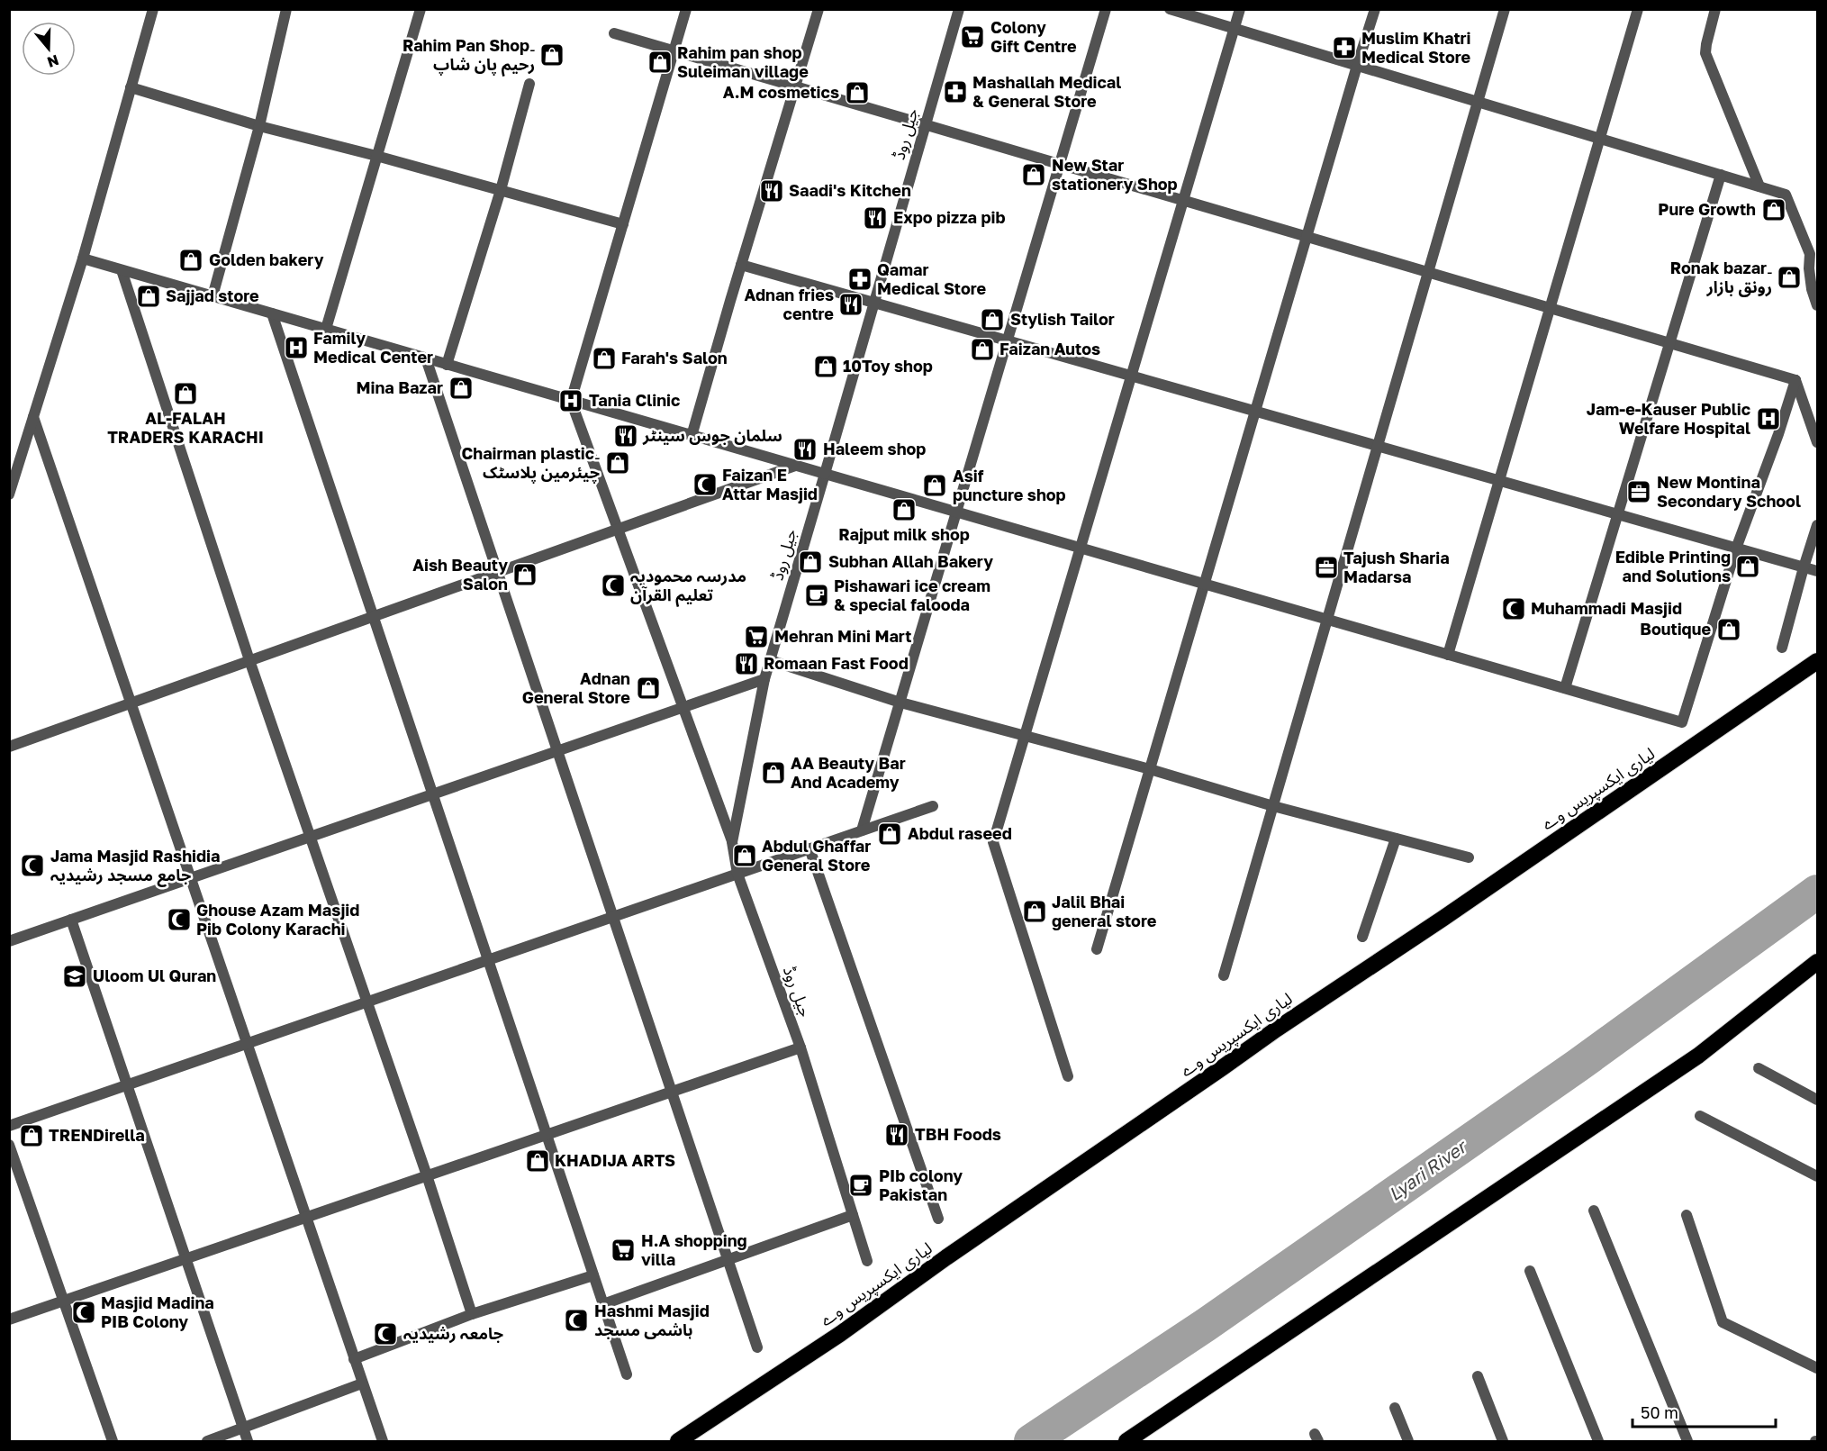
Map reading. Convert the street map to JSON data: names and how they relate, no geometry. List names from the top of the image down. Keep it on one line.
{"streets":{"highway":["لیاری ایکسپریس وے"],"street":["جیل روڈ"]},"water":["Lyari River"],"places":{"supermarket":["Colony Gift Centre","Mehran Mini Mart","H.A shopping villa"],"pharmacy":["Muslim Khatri Medical Store","Mashallah Medical & General Store","Qamar Medical Store"],"shop":["Rahim Pan Shop۔ رحیم پان شاپ","Rahim pan shop Suleiman village","A.M cosmetics","New Star stationery Shop","Pure Growth","Golden bakery","Ronak bazar۔ رونق بازار","Sajjad store","Stylish Tailor","Faizan Autos","Farah's Salon","10Toy shop","Mina Bazar","AL-FALAH TRADERS KARACHI","Chairman plastic۔ چیئرمین پلاسٹک","Asif puncture shop","Rajput milk shop","Subhan Allah Bakery","Edible Printing and Solutions","Aish Beauty Salon","Boutique","Adnan General Store","AA Beauty Bar And Academy","Abdul raseed","Abdul Ghaffar General Store","Jalil Bhai general store","TRENDirella","KHADIJA ARTS"],"restaurant":["Saadi's Kitchen","Expo pizza pib","Adnan fries centre","سلمان جوس سینٹر","Haleem shop","Romaan Fast Food","TBH Foods"],"hospital":["Family Medical Center","Tania Clinic","Jam-e-Kauser Public Welfare Hospital"],"mosque":["Faizan E Attar Masjid","مدرسہ محمودیہ تعلیم القرآن","Muhammadi Masjid","Jama Masjid Rashidia جامع مسجد رشیدیہ","Ghouse Azam Masjid Pib Colony Karachi","Masjid Madina PIB Colony","Hashmi Masjid ہاشمی مسجد","جامعہ رشیدیہ"],"office":["New Montina Secondary School","Tajush Sharia Madarsa"],"cafe":["Pishawari ice cream & special falooda","PIb colony Pakistan"],"school or university":["Uloom Ul Quran"]},"scale_bar":"50 m","north":"bottom"}
